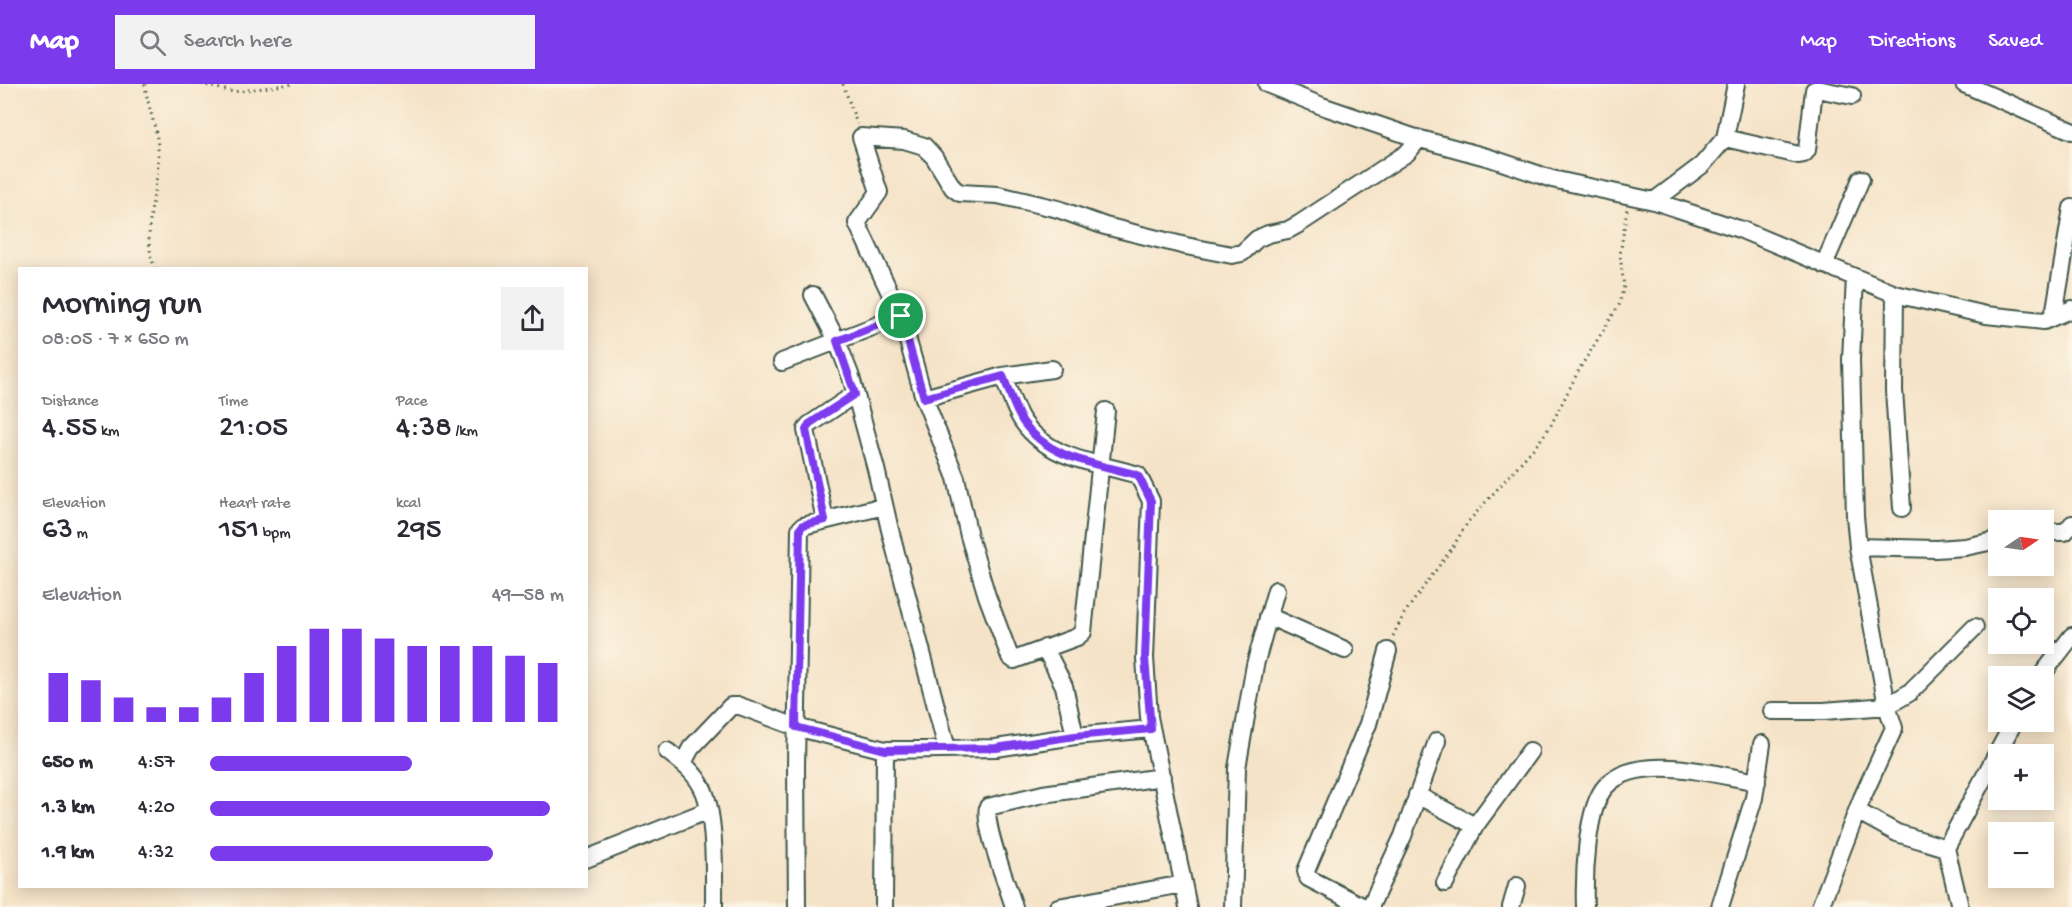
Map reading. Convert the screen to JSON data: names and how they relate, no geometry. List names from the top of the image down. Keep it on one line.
{"north":"right","page":{"header":"Map","search":"Search here","nav":["Map","Directions","Saved"],"heading":["Morning run","08:05 · 7 × 650 m"],"stats":[["Distance","4.55 km"],["Time","21:05"],["Pace","4:38 /km"],["Elevation","63 m"],["Heart rate","151 bpm"],["kcal","295"]],"map_buttons":["+","−"],"chart":["Elevation","49–58 m"],"list":[{"name":"650 m","note":"4:57"},{"name":"1.3 km","note":"4:20"},{"name":"1.9 km","note":"4:32"}]}}
